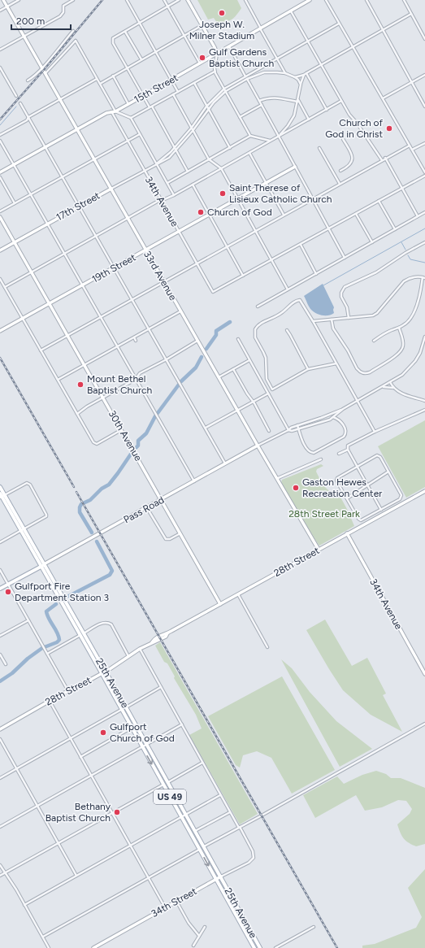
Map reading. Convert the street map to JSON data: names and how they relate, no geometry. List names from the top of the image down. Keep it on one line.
{"streets":{"main road":["Pass Road","25th Avenue","US 49"],"street":["15th Street","34th Avenue","17th Street","19th Street","33rd Avenue","30th Avenue","28th Street","34th Street"]},"crossings":[["15th Street","34th Avenue"],["15th Street","33rd Avenue"],["34th Avenue","17th Street"],["34th Avenue","19th Street"],["34th Avenue","28th Street"],["17th Street","33rd Avenue"],["17th Street","30th Avenue"],["19th Street","33rd Avenue"],["19th Street","30th Avenue"],["33rd Avenue","Pass Road"],["33rd Avenue","28th Street"],["30th Avenue","Pass Road"],["30th Avenue","28th Street"],["Pass Road","25th Avenue"],["28th Street","25th Avenue"],["25th Avenue","34th Street"]],"parks":["28th Street Park"],"places":["Joseph W. Milner Stadium","Gulf Gardens Baptist Church","Church of God in Christ","Saint Therese of Lisieux Catholic Church","Church of God","Mount Bethel Baptist Church","Gaston Hewes Recreation Center","Gulfport Fire Department Station 3","Gulfport Church of God","Bethany Baptist Church"],"scale_bar":"200 m"}
